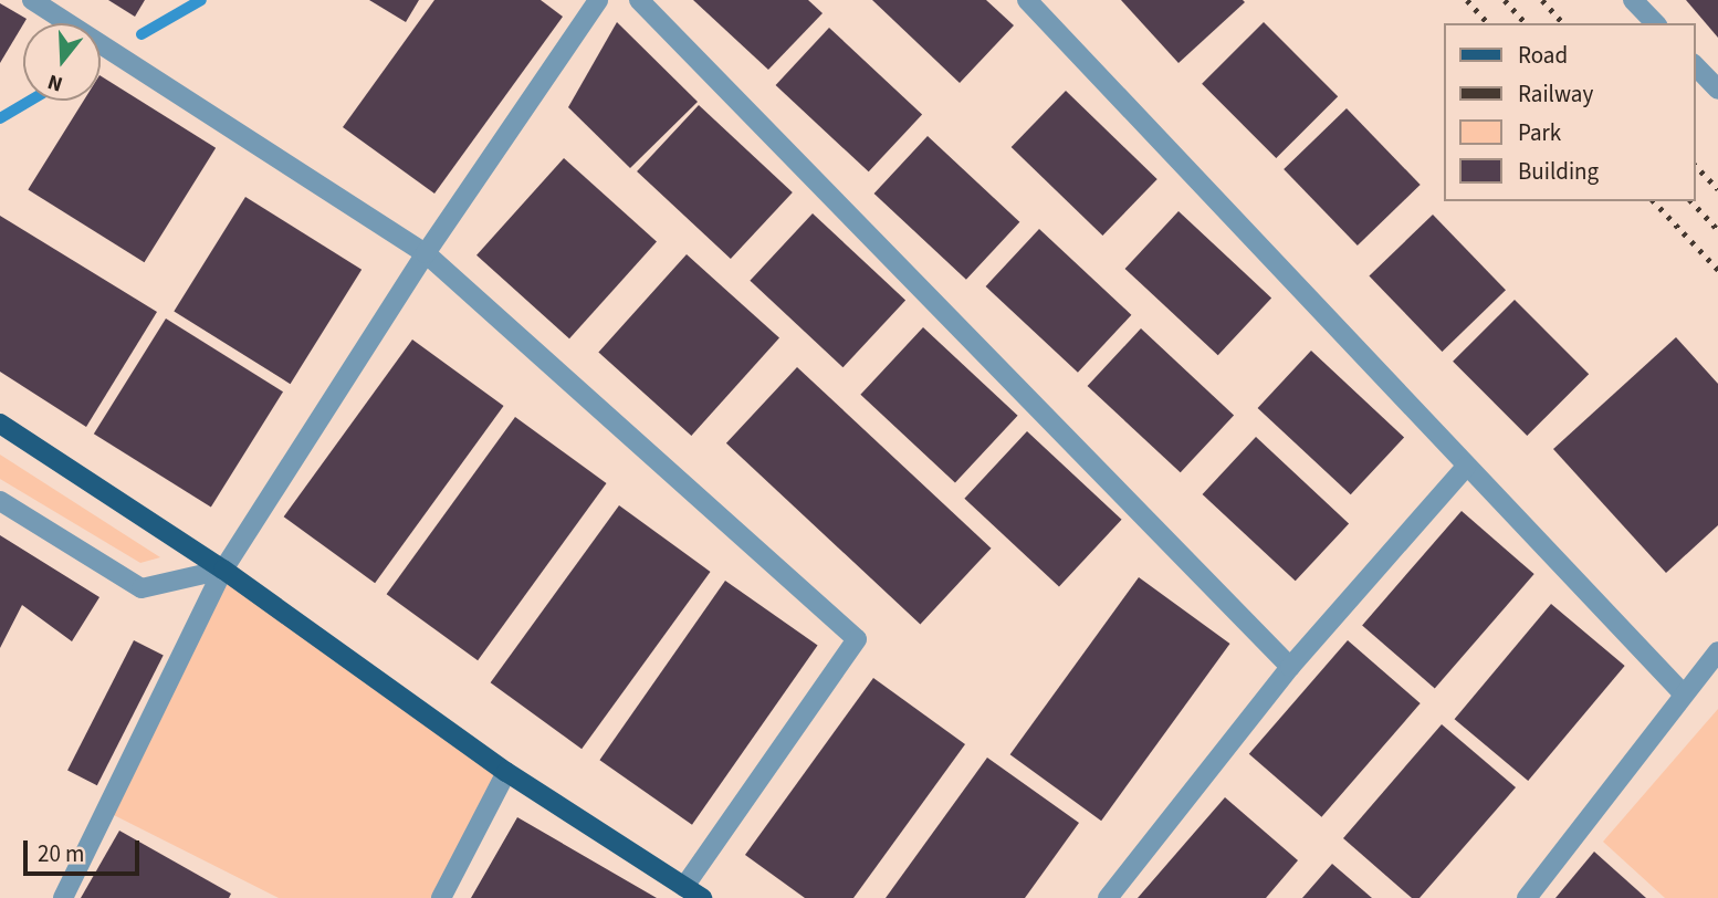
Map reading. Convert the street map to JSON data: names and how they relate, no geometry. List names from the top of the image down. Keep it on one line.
{"legend":["Road","Railway","Park","Building"],"scale_bar":"20 m","north":"bottom"}
